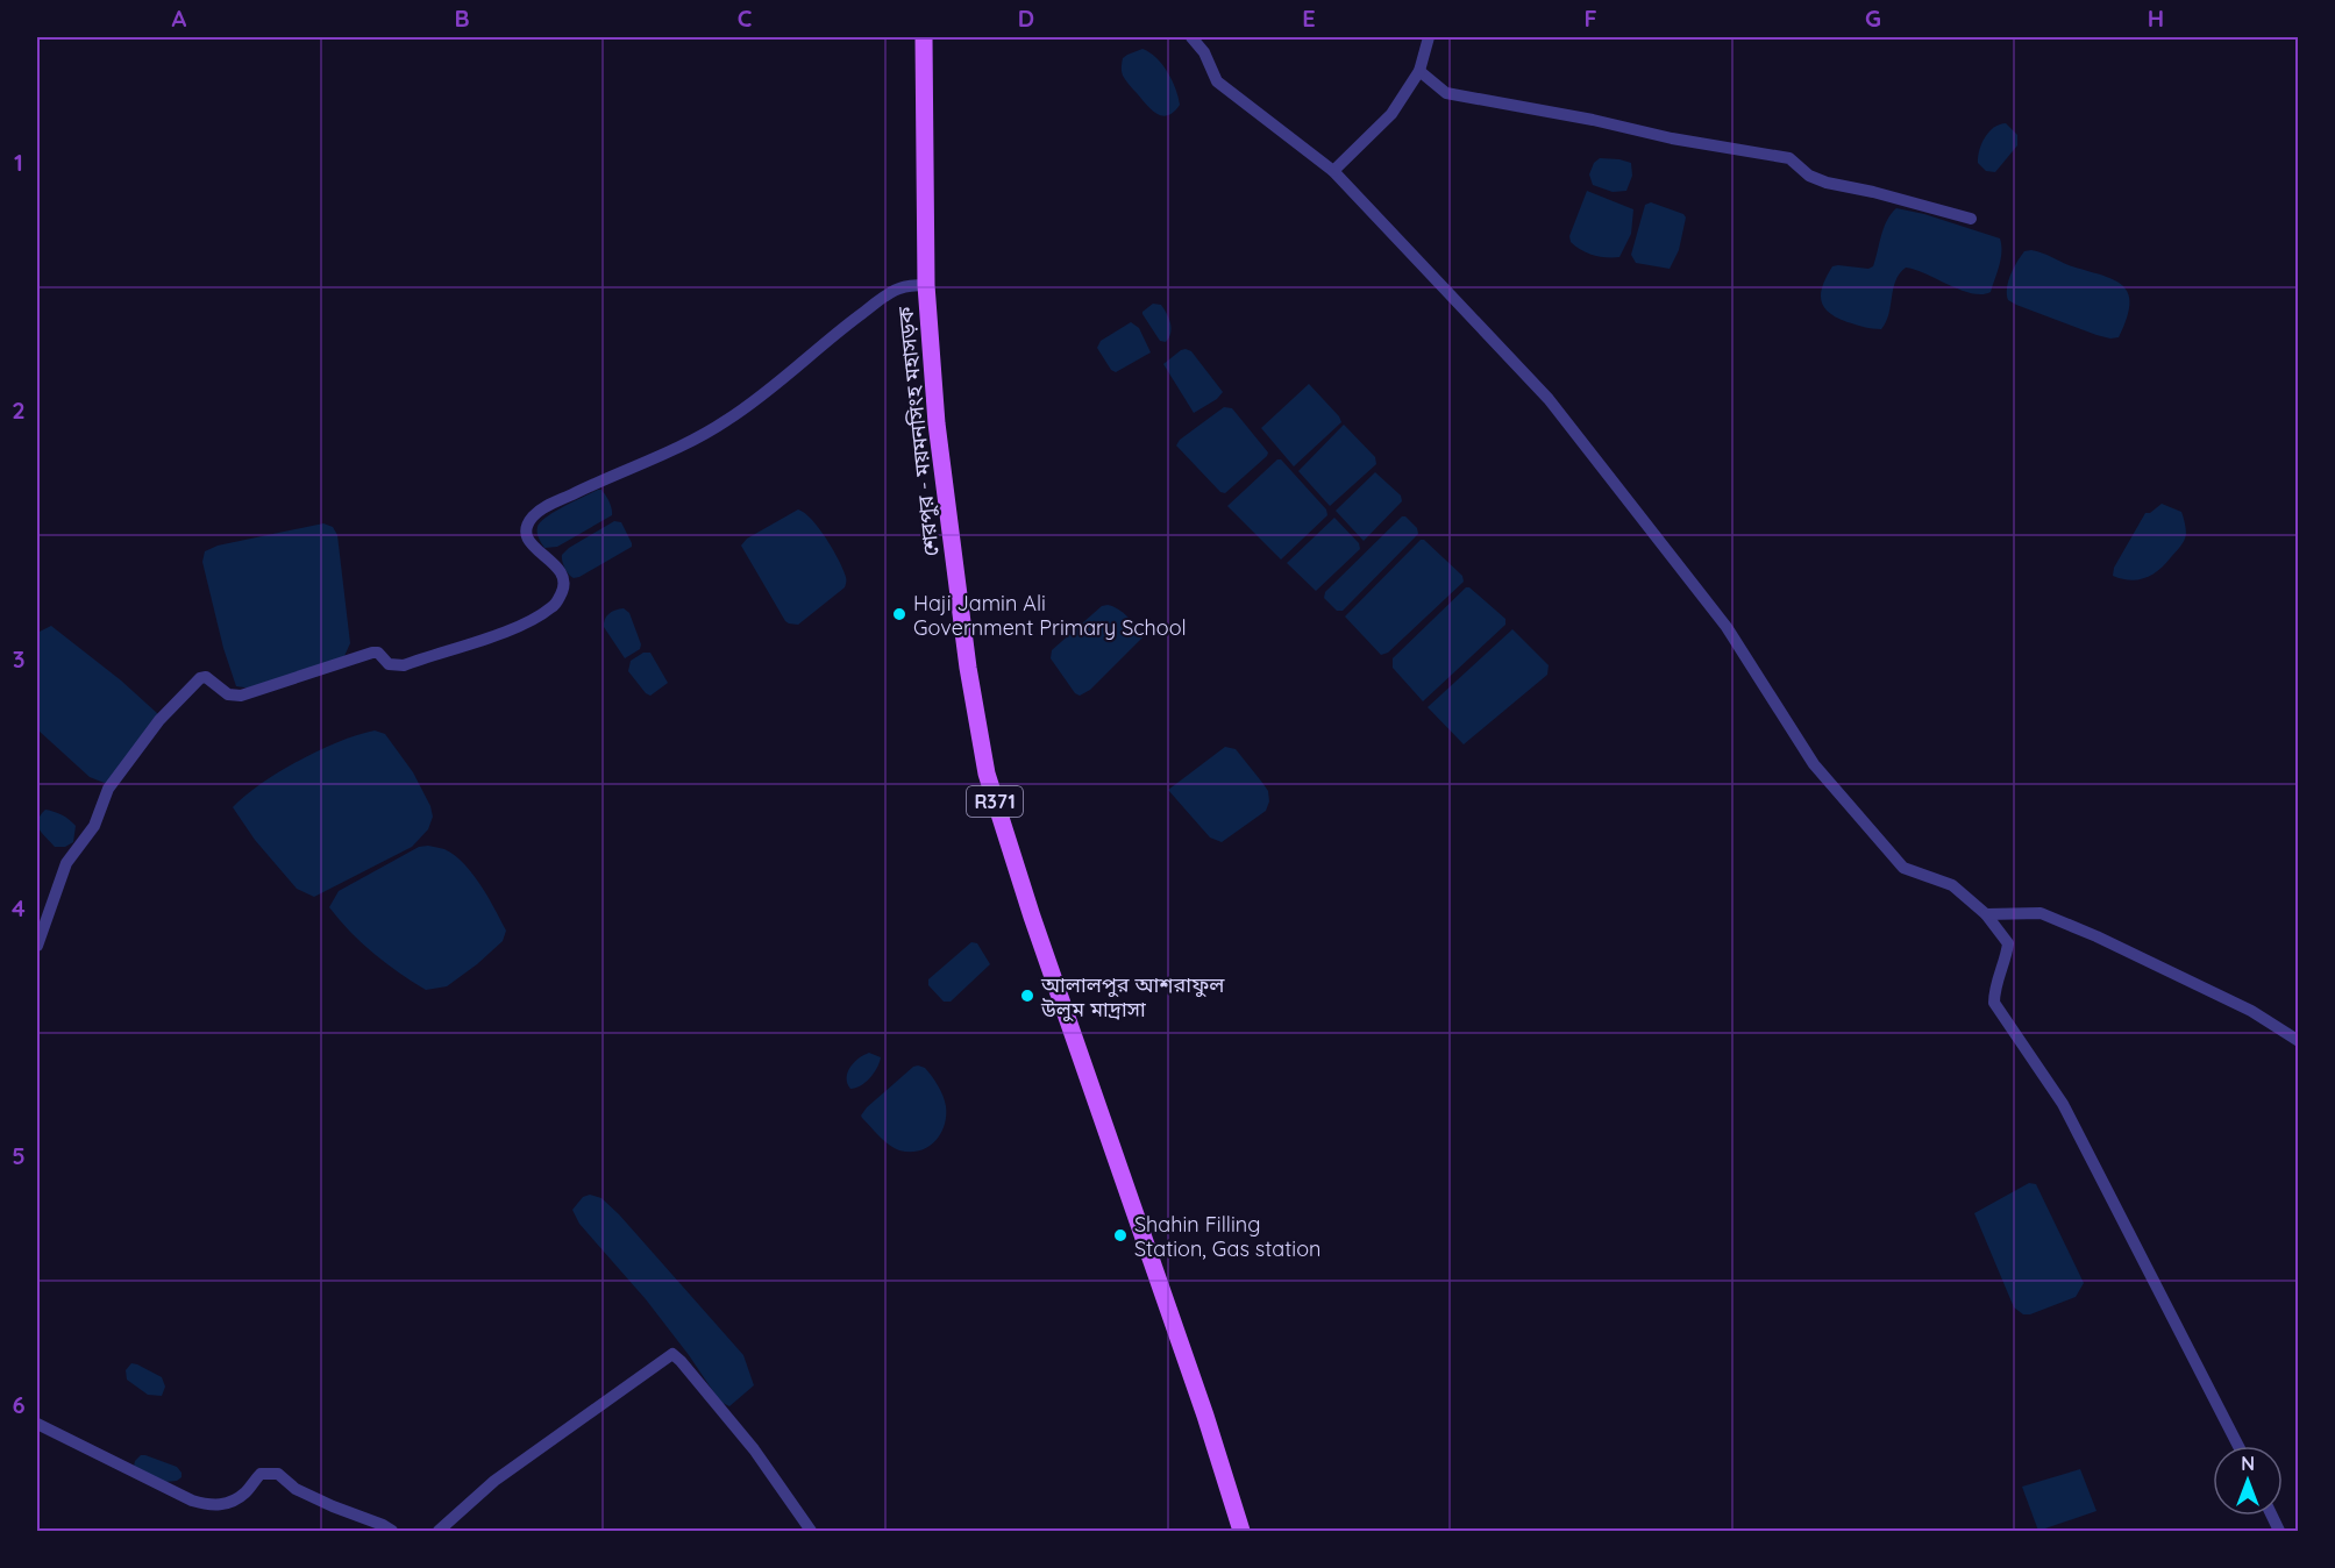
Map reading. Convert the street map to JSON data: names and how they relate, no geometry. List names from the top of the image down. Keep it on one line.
{"streets":{"main road":["শেরপুর - ময়মনসিংহ মহাসড়ক","R371"]},"places":["Haji Jamin Ali Government Primary School","আলালপুর আশরাফুল উলুম মাদ্রাসা","Shahin Filling Station, Gas station"],"north":"top","grid":{"columns":["A","B","C","D","E","F","G","H"],"rows":["1","2","3","4","5","6"]}}
